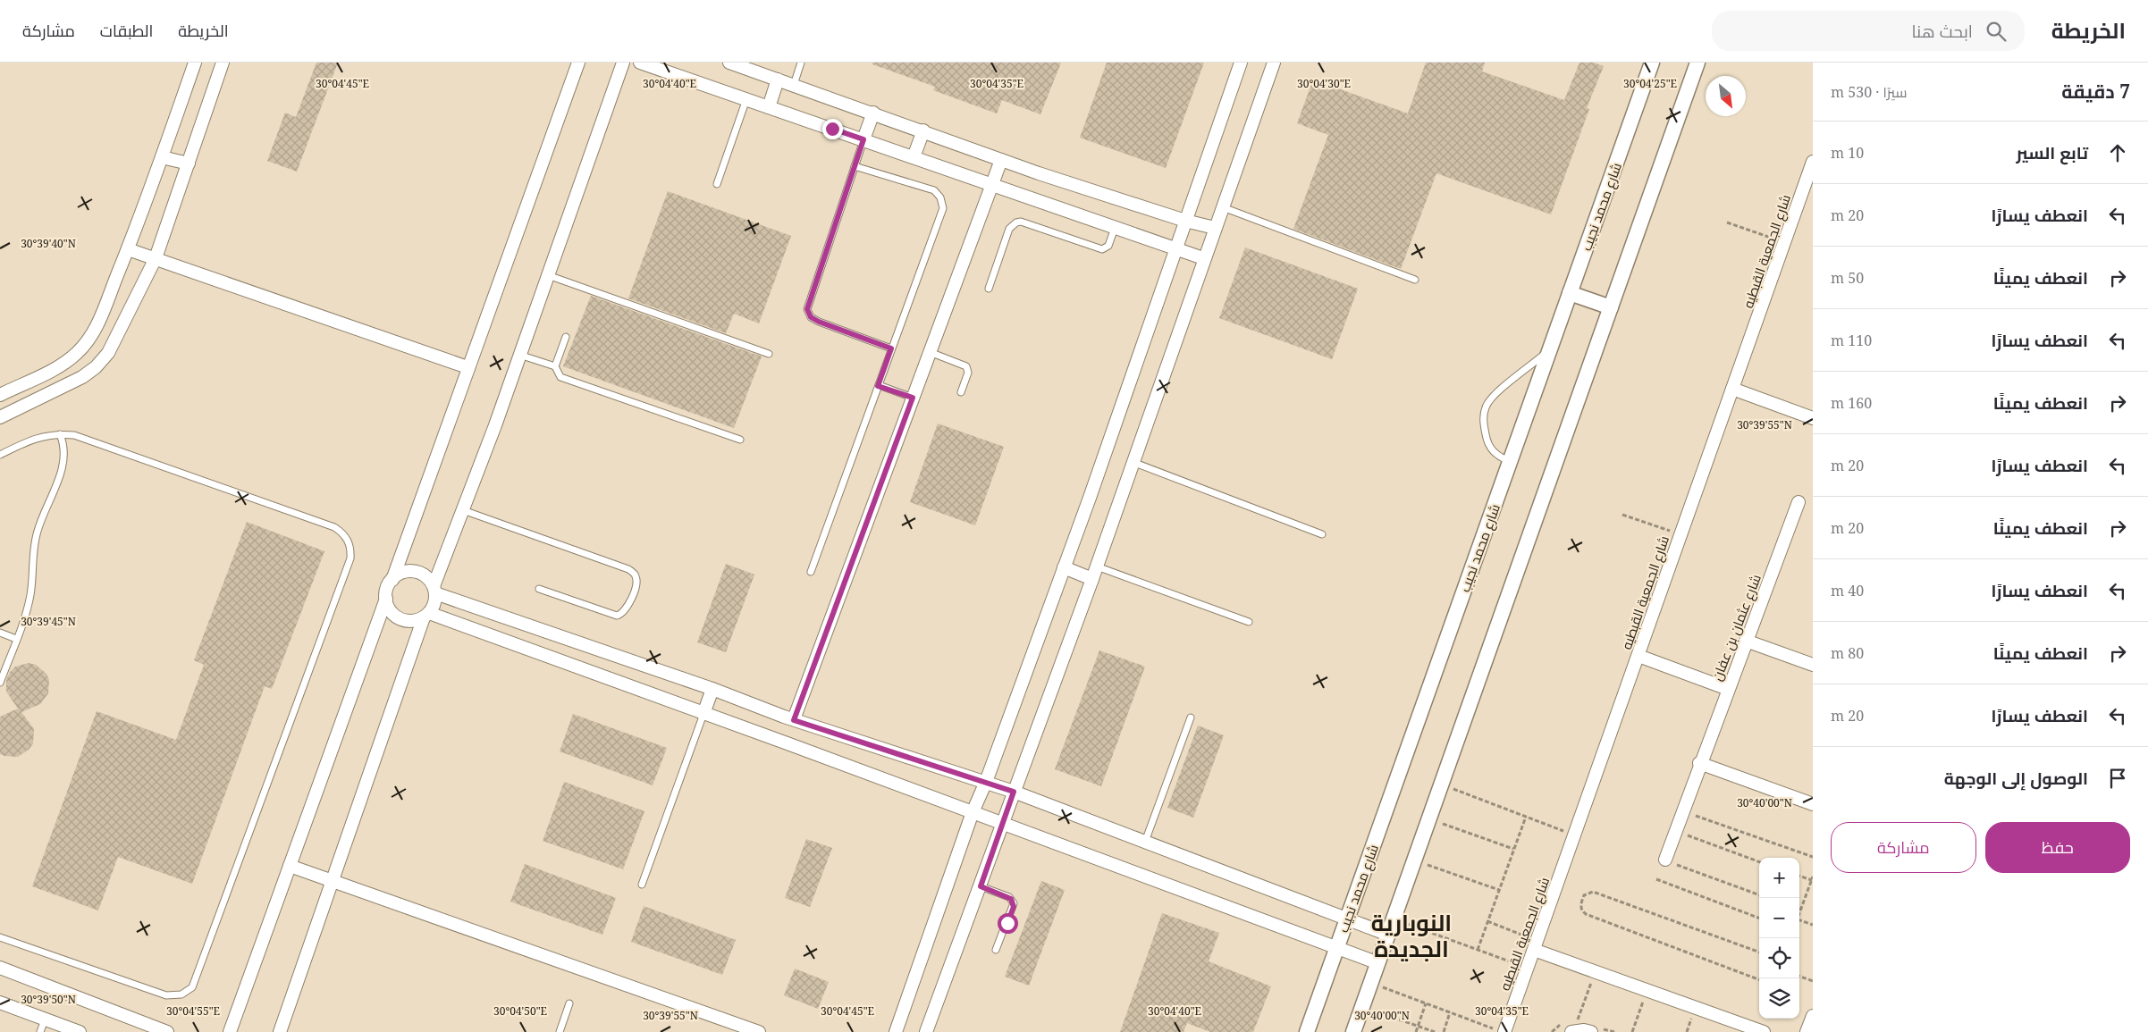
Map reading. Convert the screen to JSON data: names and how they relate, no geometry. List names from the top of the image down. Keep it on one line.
{"streets":{"street":["شارع محمد نجيب","شارع الجمعية القبطيه","شارع عثمان بن عفان"]},"districts":["النوبارية الجديدة"],"north":"bottom right","page":{"header":"الخريطة","search":"ابحث هنا","nav":["الخريطة","الطبقات","مشاركة"],"heading":["7 دقيقة","سيرًا · 530 m"],"list":[["تابع السير","10 m"],["انعطف يسارًا","20 m"],["انعطف يمينًا","50 m"],["انعطف يسارًا","110 m"],["انعطف يمينًا","160 m"],["انعطف يسارًا","20 m"],["انعطف يمينًا","20 m"],["انعطف يسارًا","40 m"],["انعطف يمينًا","80 m"],["انعطف يسارًا","20 m"],"الوصول إلى الوجهة"],"buttons":["حفظ","مشاركة"],"map_buttons":["+","−"]},"coordinates":["30°04'45\"E","30°04'40\"E","30°04'30\"E","30°04'25\"E","30°04'35\"E","30°39'40\"N","30°39'55\"N","30°39'45\"N","30°40'00\"N","30°39'50\"N","30°04'55\"E","30°04'50\"E"]}
